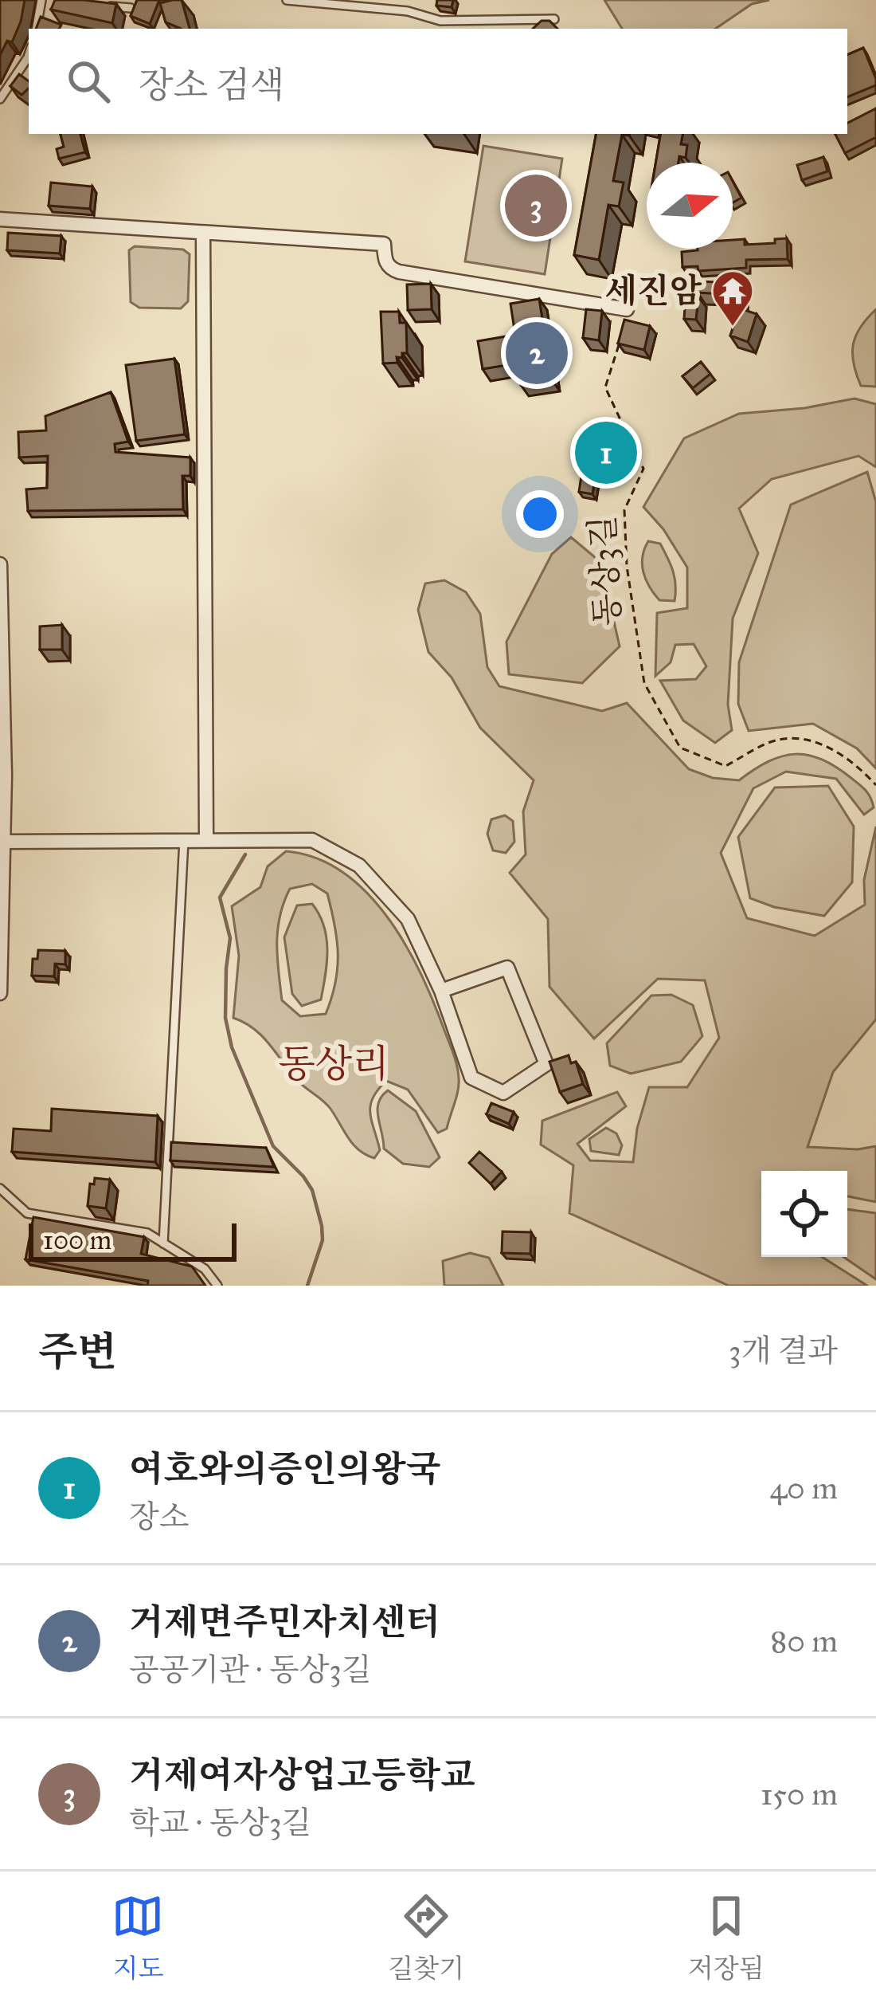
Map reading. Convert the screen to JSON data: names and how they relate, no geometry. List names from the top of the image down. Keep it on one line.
{"streets":{"path":["동상3길"]},"districts":["동상리"],"places":{"temple":["세진암"]},"scale_bar":"100 m","north":"right","page":{"search":"장소 검색","pins":["3","2","1"],"scale":"100 m","heading":["주변","3개 결과"],"list":[{"mark":"1","name":"여호와의증인의왕국","note":"장소","value":"40 m"},{"mark":"2","name":"거제면주민자치센터","note":"공공기관 · 동상3길","value":"80 m"},{"mark":"3","name":"거제여자상업고등학교","note":"학교 · 동상3길","value":"150 m"}],"nav":["지도","길찾기","저장됨"]}}
